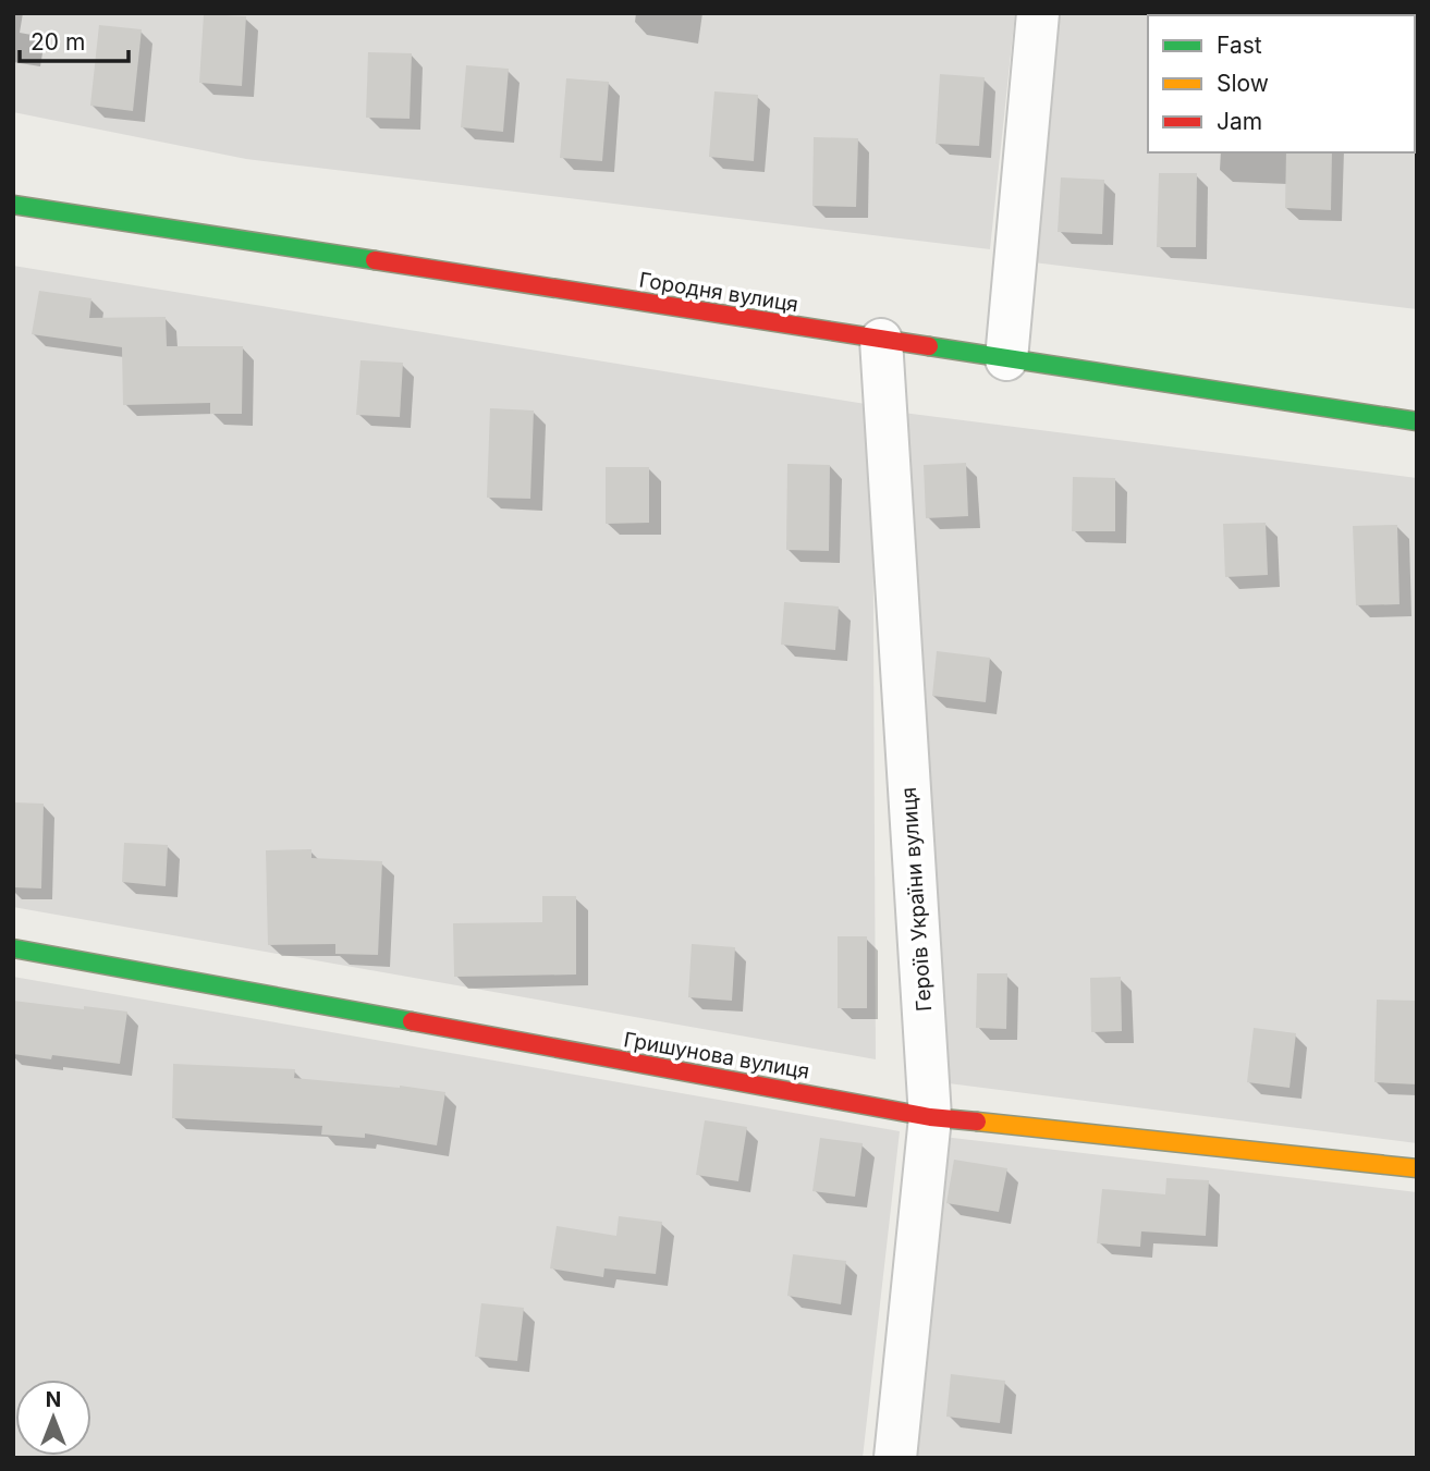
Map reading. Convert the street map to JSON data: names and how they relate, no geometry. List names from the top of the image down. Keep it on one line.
{"streets":{"street":["Городня вулиця","Героїв України вулиця","Гришунова вулиця"]},"crossings":[["Городня вулиця","Героїв України вулиця"],["Героїв України вулиця","Гришунова вулиця"]],"legend":["Fast","Slow","Jam"],"scale_bar":"20 m","north":"top"}
